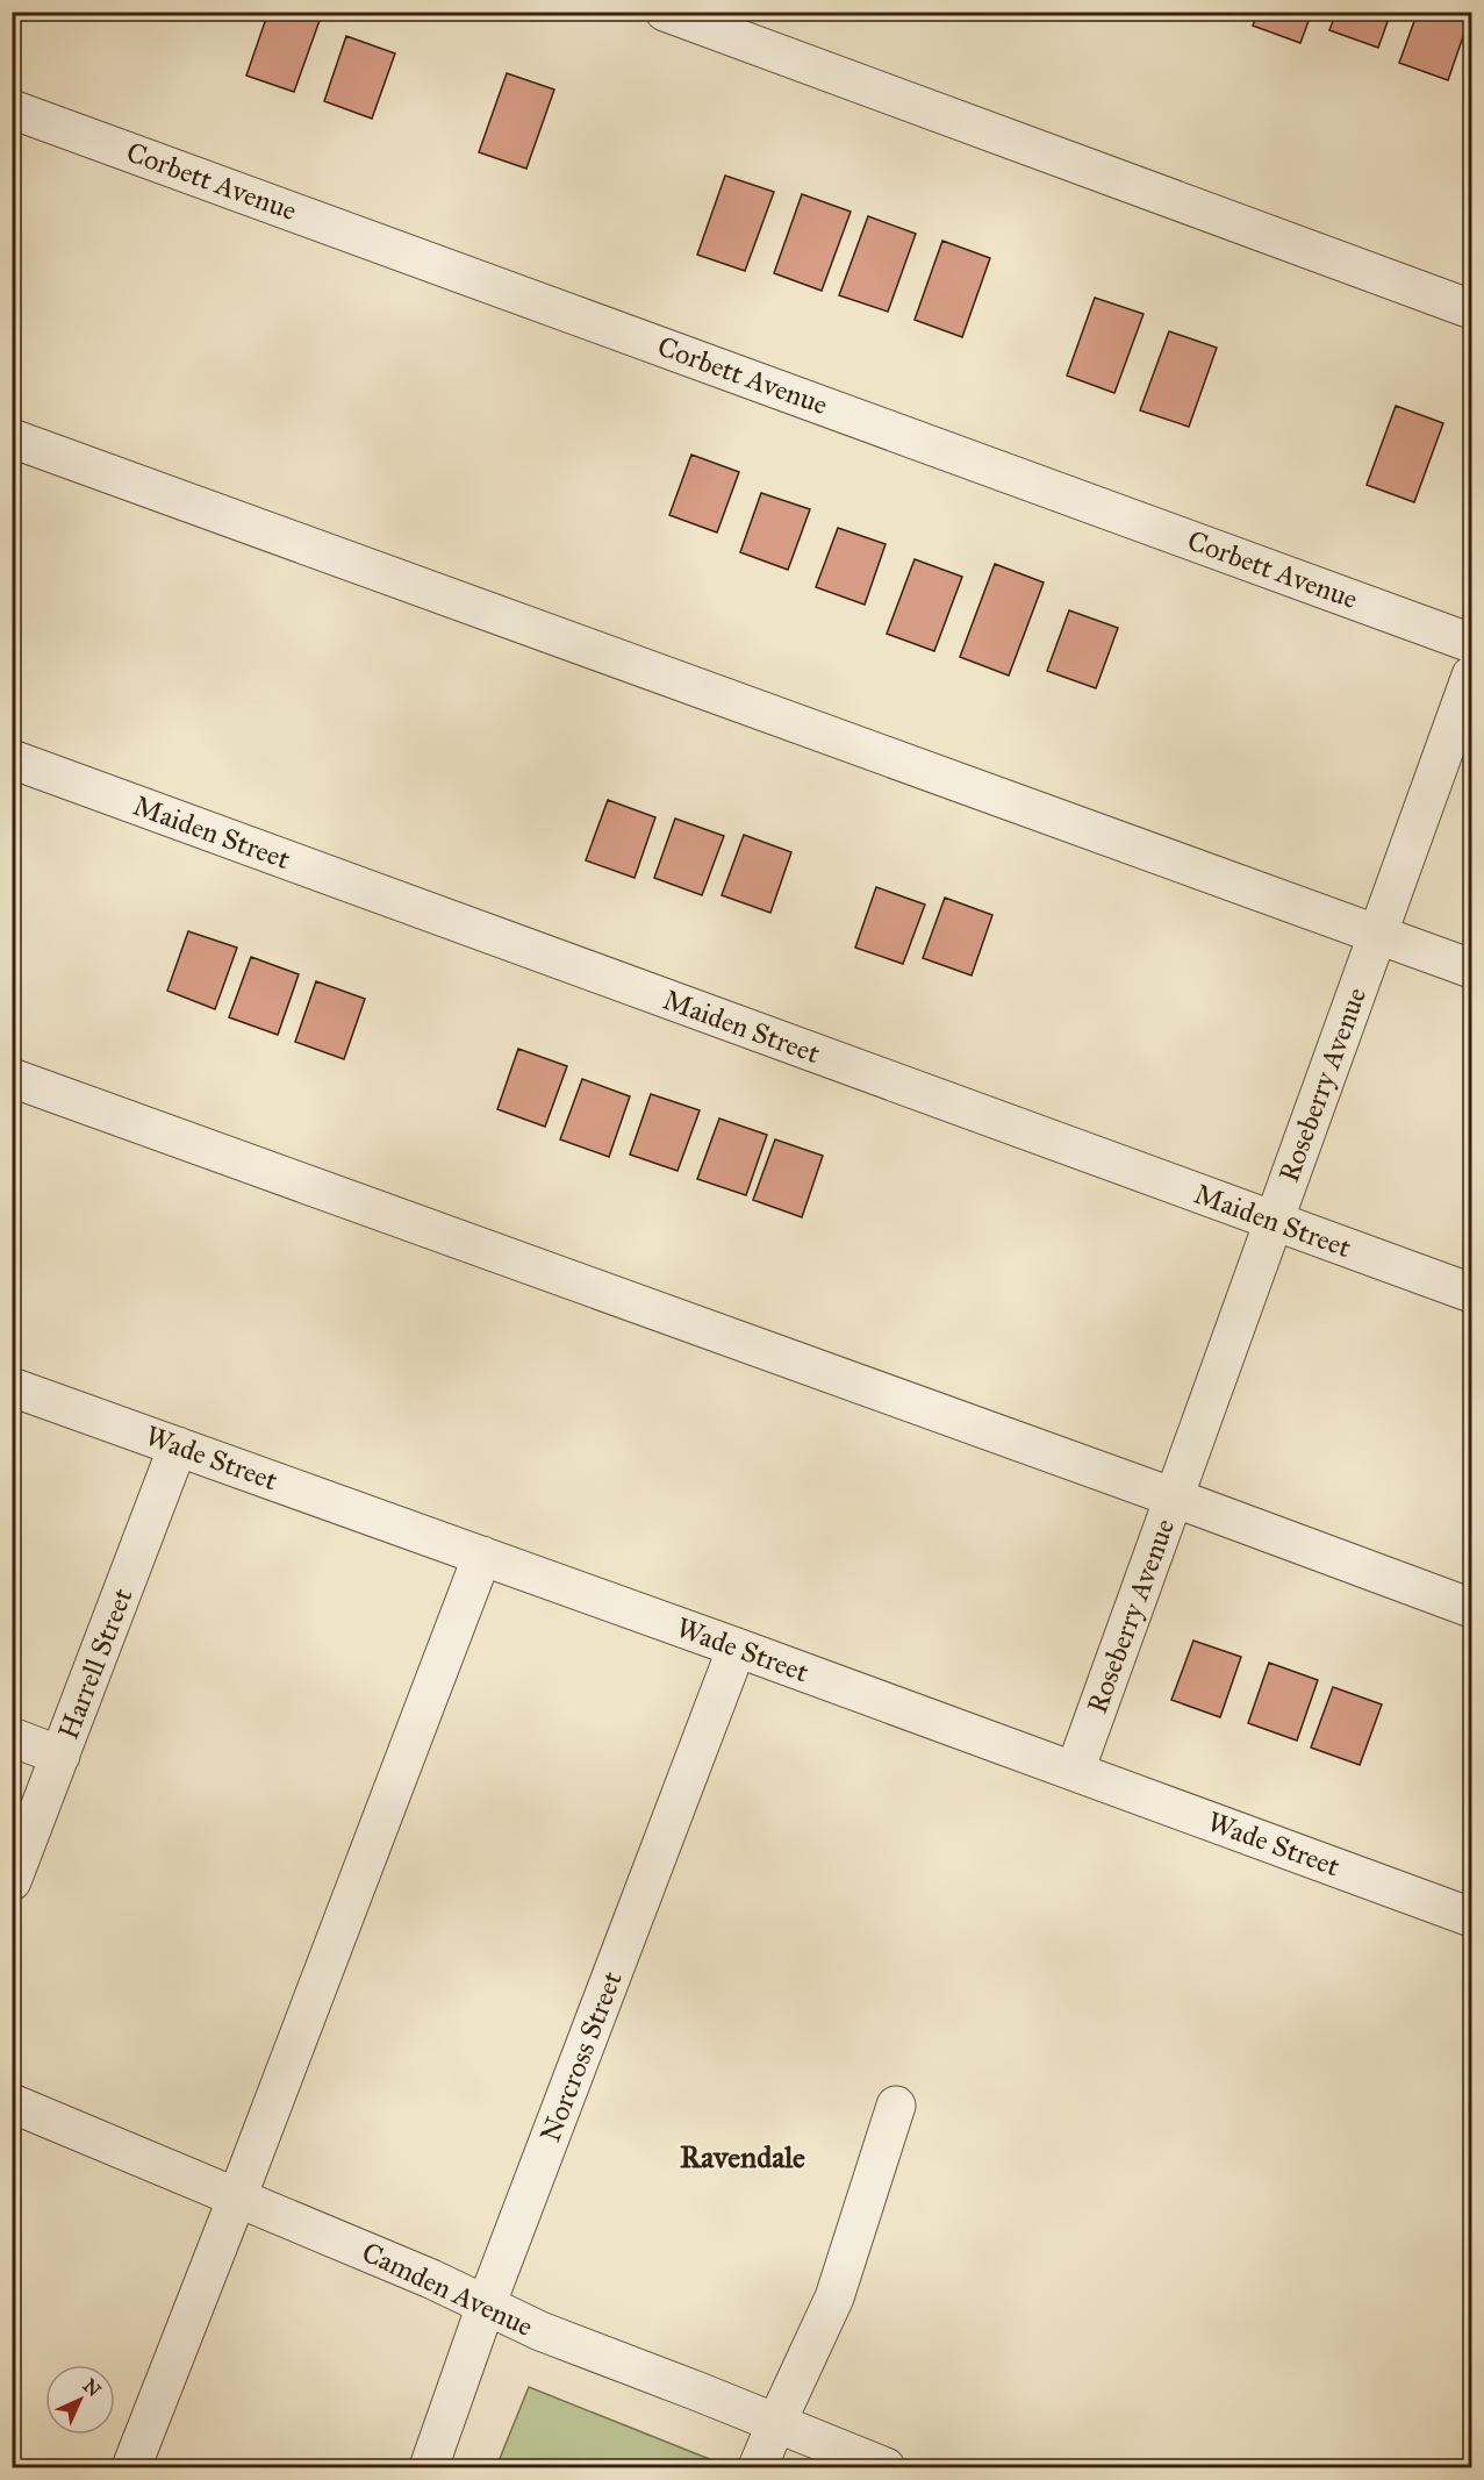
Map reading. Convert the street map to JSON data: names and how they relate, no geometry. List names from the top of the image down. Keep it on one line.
{"streets":{"street":["Corbett Avenue","Maiden Street","Roseberry Avenue","Wade Street","Harrell Street","Norcross Street","Camden Avenue"]},"crossings":[["Maiden Street","Roseberry Avenue"],["Roseberry Avenue","Wade Street"],["Wade Street","Harrell Street"],["Wade Street","Norcross Street"],["Norcross Street","Camden Avenue"]],"districts":["Ravendale"],"north":"top right"}
